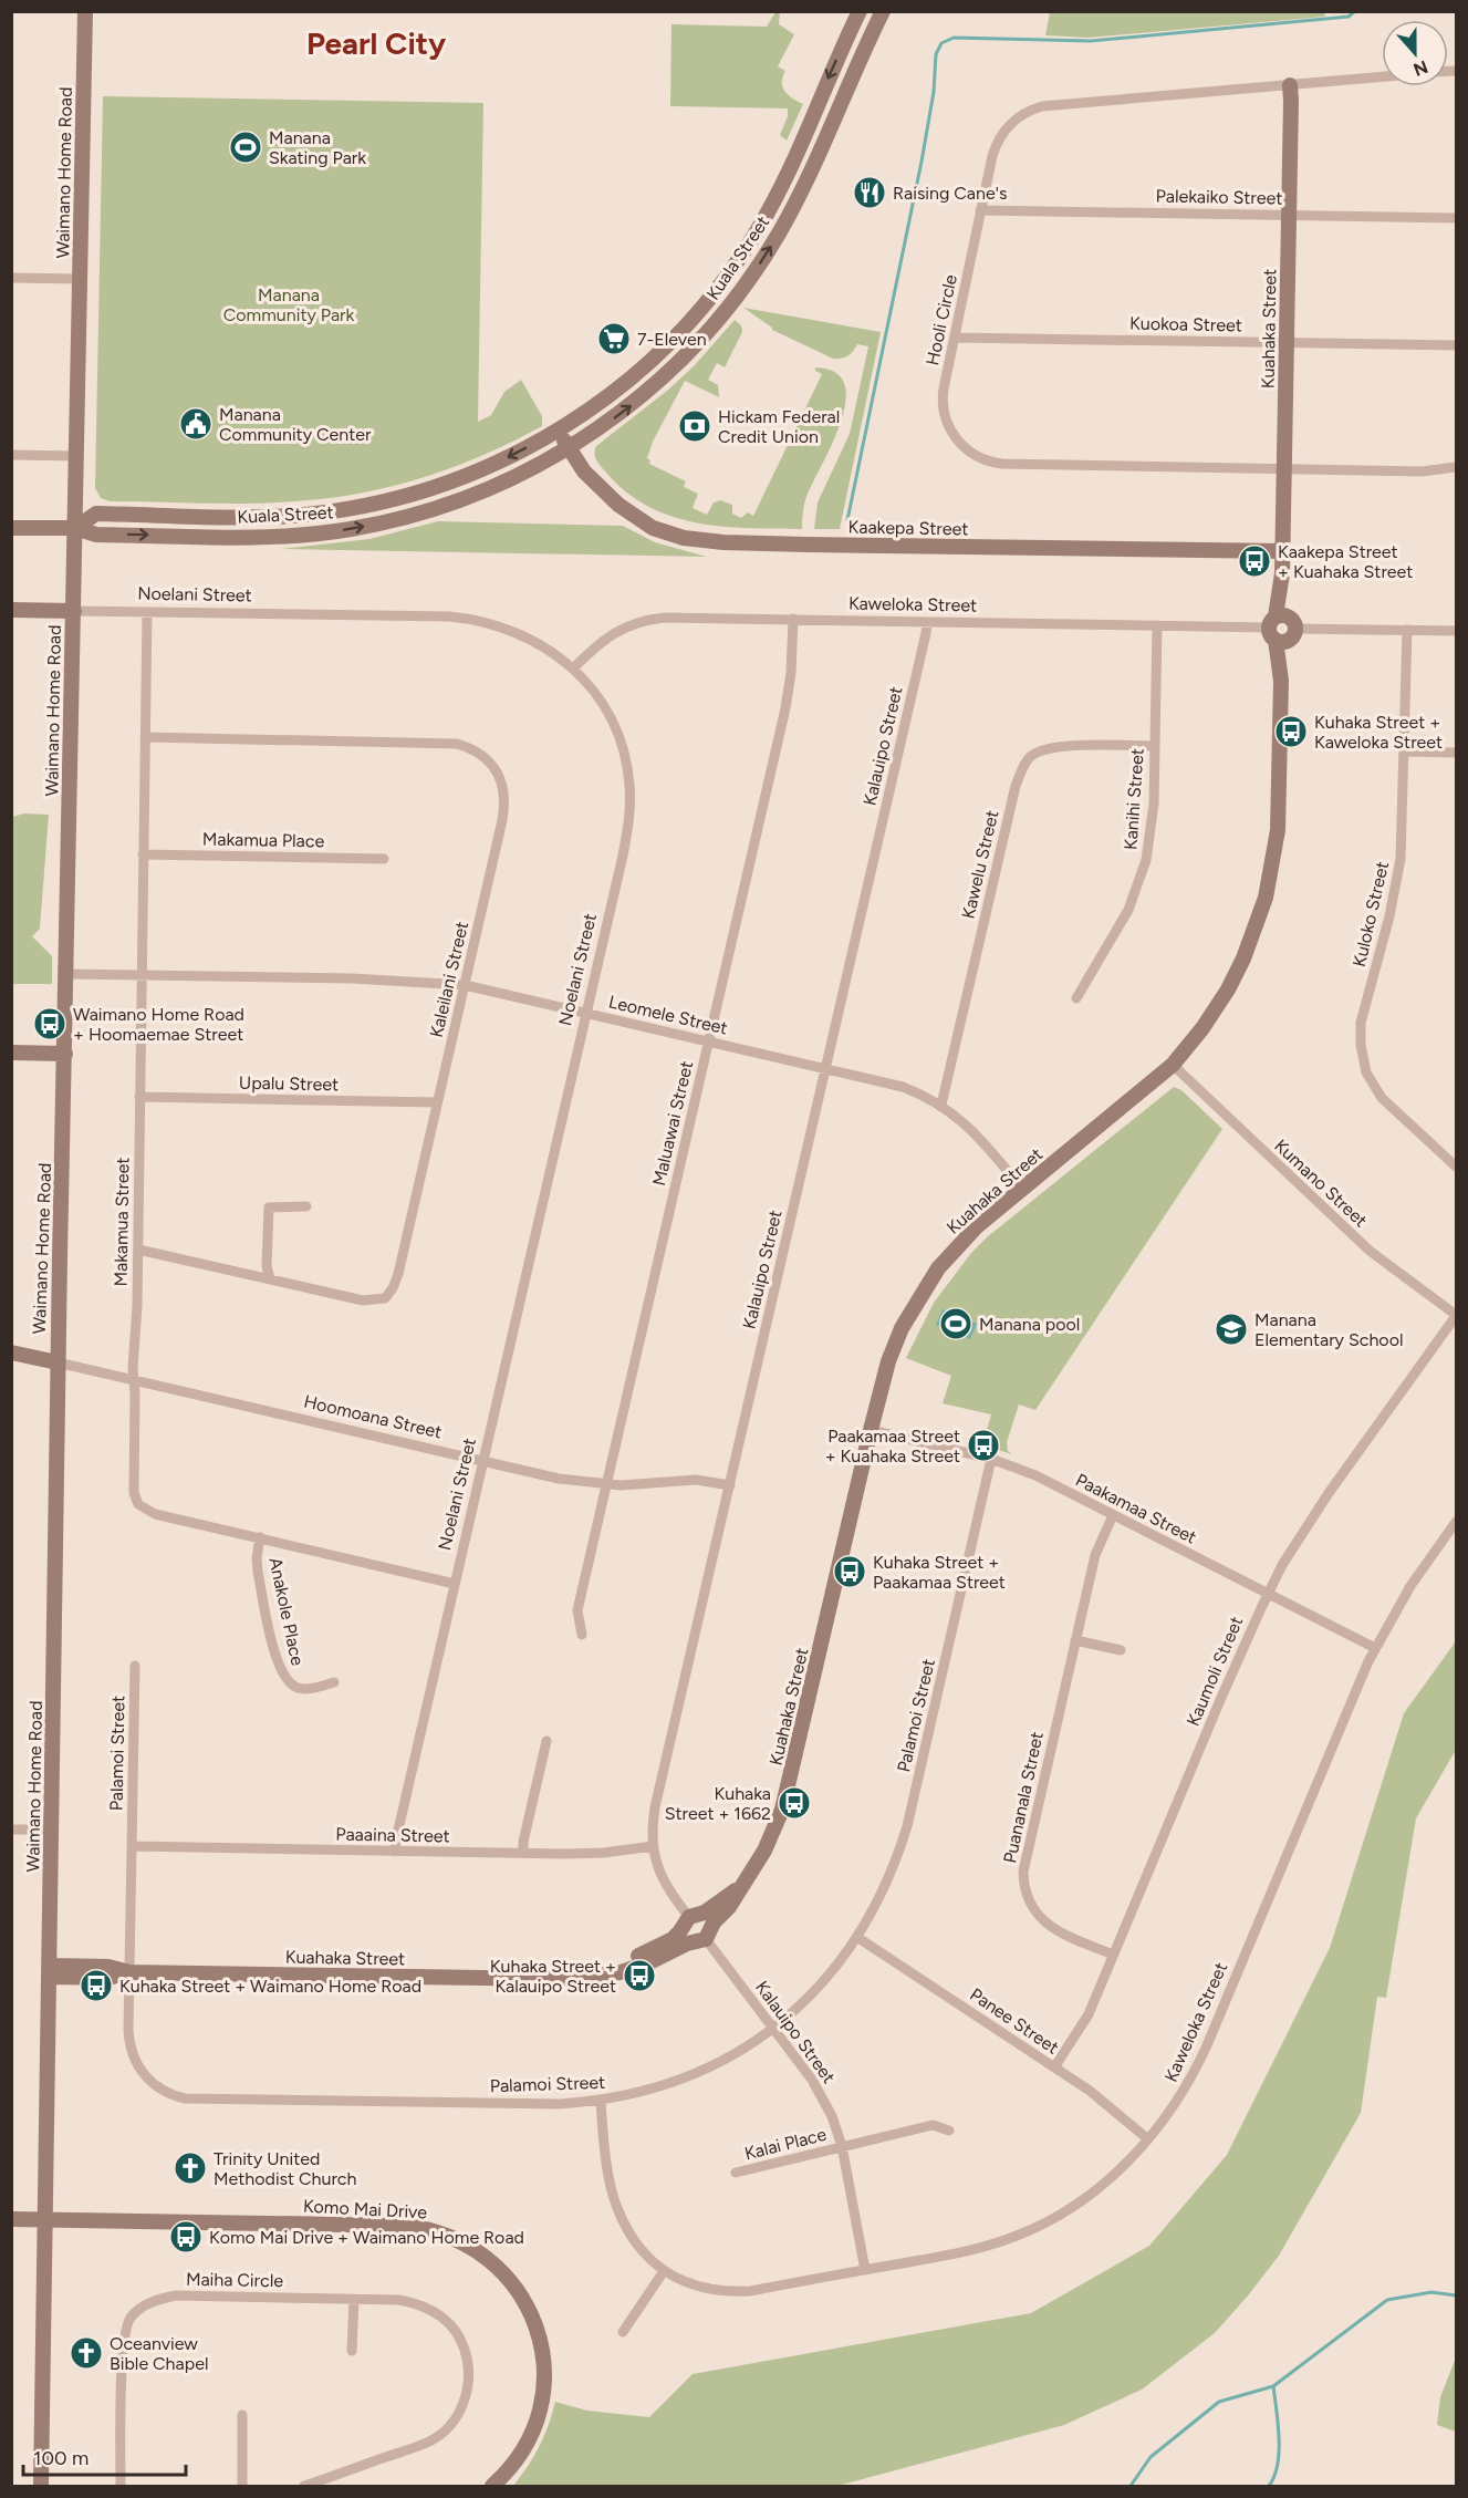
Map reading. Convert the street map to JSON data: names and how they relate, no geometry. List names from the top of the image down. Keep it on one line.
{"streets":{"main road":["Waimano Home Road","Kuala Street","Kuahaka Street","Kaakepa Street","Noelani Street","Hoomoana Street","Komo Mai Drive"],"street":["Palekaiko Street","Hooli Circle","Kuokoa Street","Kaweloka Street","Kalauipo Street","Kanihi Street","Makamua Place","Kawelu Street","Kuloko Street","Kaleilani Street","Leomele Street","Upalu Street","Maluawai Street","Kumano Street","Makamua Street","Paakamaa Street","Anakole Place","Kaumoli Street","Palamoi Street","Puananala Street","Paaaina Street","Panee Street","Kalai Place","Maiha Circle"]},"crossings":[["Waimano Home Road","Kuala Street"],["Waimano Home Road","Kuahaka Street"],["Waimano Home Road","Noelani Street"],["Waimano Home Road","Leomele Street"],["Waimano Home Road","Hoomoana Street"],["Waimano Home Road","Komo Mai Drive"],["Palekaiko Street","Hooli Circle"],["Palekaiko Street","Kuahaka Street"],["Kuala Street","Kaakepa Street"],["Hooli Circle","Kuokoa Street"],["Hooli Circle","Kuahaka Street"],["Kuokoa Street","Kuahaka Street"],["Kuahaka Street","Kaakepa Street"],["Kuahaka Street","Kaweloka Street"],["Kuahaka Street","Kalauipo Street"],["Kuahaka Street","Leomele Street"],["Kuahaka Street","Kumano Street"],["Kuahaka Street","Paakamaa Street"],["Kuahaka Street","Palamoi Street"],["Noelani Street","Kaweloka Street"],["Noelani Street","Leomele Street"],["Noelani Street","Makamua Street"],["Noelani Street","Hoomoana Street"],["Noelani Street","Paaaina Street"],["Kaweloka Street","Kalauipo Street"],["Kaweloka Street","Kanihi Street"],["Kaweloka Street","Kuloko Street"],["Kaweloka Street","Maluawai Street"],["Kaweloka Street","Paakamaa Street"],["Kaweloka Street","Palamoi Street"],["Kaweloka Street","Panee Street"],["Kalauipo Street","Leomele Street"],["Kalauipo Street","Hoomoana Street"],["Kalauipo Street","Palamoi Street"],["Kalauipo Street","Paaaina Street"],["Kalauipo Street","Kalai Place"],["Kanihi Street","Kawelu Street"],["Makamua Place","Makamua Street"],["Kawelu Street","Leomele Street"],["Kaleilani Street","Leomele Street"],["Kaleilani Street","Upalu Street"],["Kaleilani Street","Makamua Street"],["Leomele Street","Maluawai Street"],["Leomele Street","Makamua Street"],["Upalu Street","Makamua Street"],["Maluawai Street","Hoomoana Street"],["Kumano Street","Kaumoli Street"],["Makamua Street","Hoomoana Street"],["Makamua Street","Anakole Place"],["Paakamaa Street","Kaumoli Street"],["Paakamaa Street","Palamoi Street"],["Paakamaa Street","Puananala Street"],["Kaumoli Street","Puananala Street"],["Kaumoli Street","Panee Street"],["Palamoi Street","Paaaina Street"],["Palamoi Street","Panee Street"]],"districts":["Pearl City"],"parks":["Manana Community Park"],"places":{"sports":["Manana Skating Park","Manana pool"],"restaurant":["Raising Cane's"],"supermarket":["7-Eleven"],"public building":["Manana Community Center"],"bank":["Hickam Federal Credit Union"],"bus stop":["Kaakepa Street + Kuahaka Street","Kuhaka Street + Kaweloka Street","Waimano Home Road + Hoomaemae Street","Paakamaa Street + Kuahaka Street","Kuhaka Street + Paakamaa Street","Kuhaka Street + 1662","Kuhaka Street + Kalauipo Street","Kuhaka Street + Waimano Home Road","Komo Mai Drive + Waimano Home Road"],"school or university":["Manana Elementary School"],"church":["Trinity United Methodist Church","Oceanview Bible Chapel"]},"scale_bar":"100 m","north":"bottom"}
